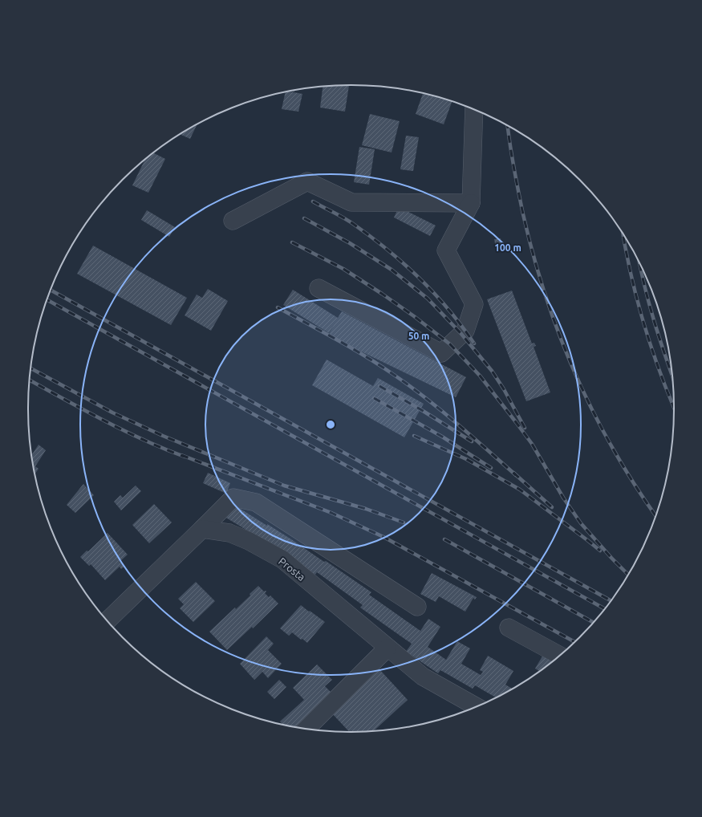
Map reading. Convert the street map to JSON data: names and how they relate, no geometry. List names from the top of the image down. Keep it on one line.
{"streets":{"street":["Prosta"]},"rings":["100 m","50 m"]}
